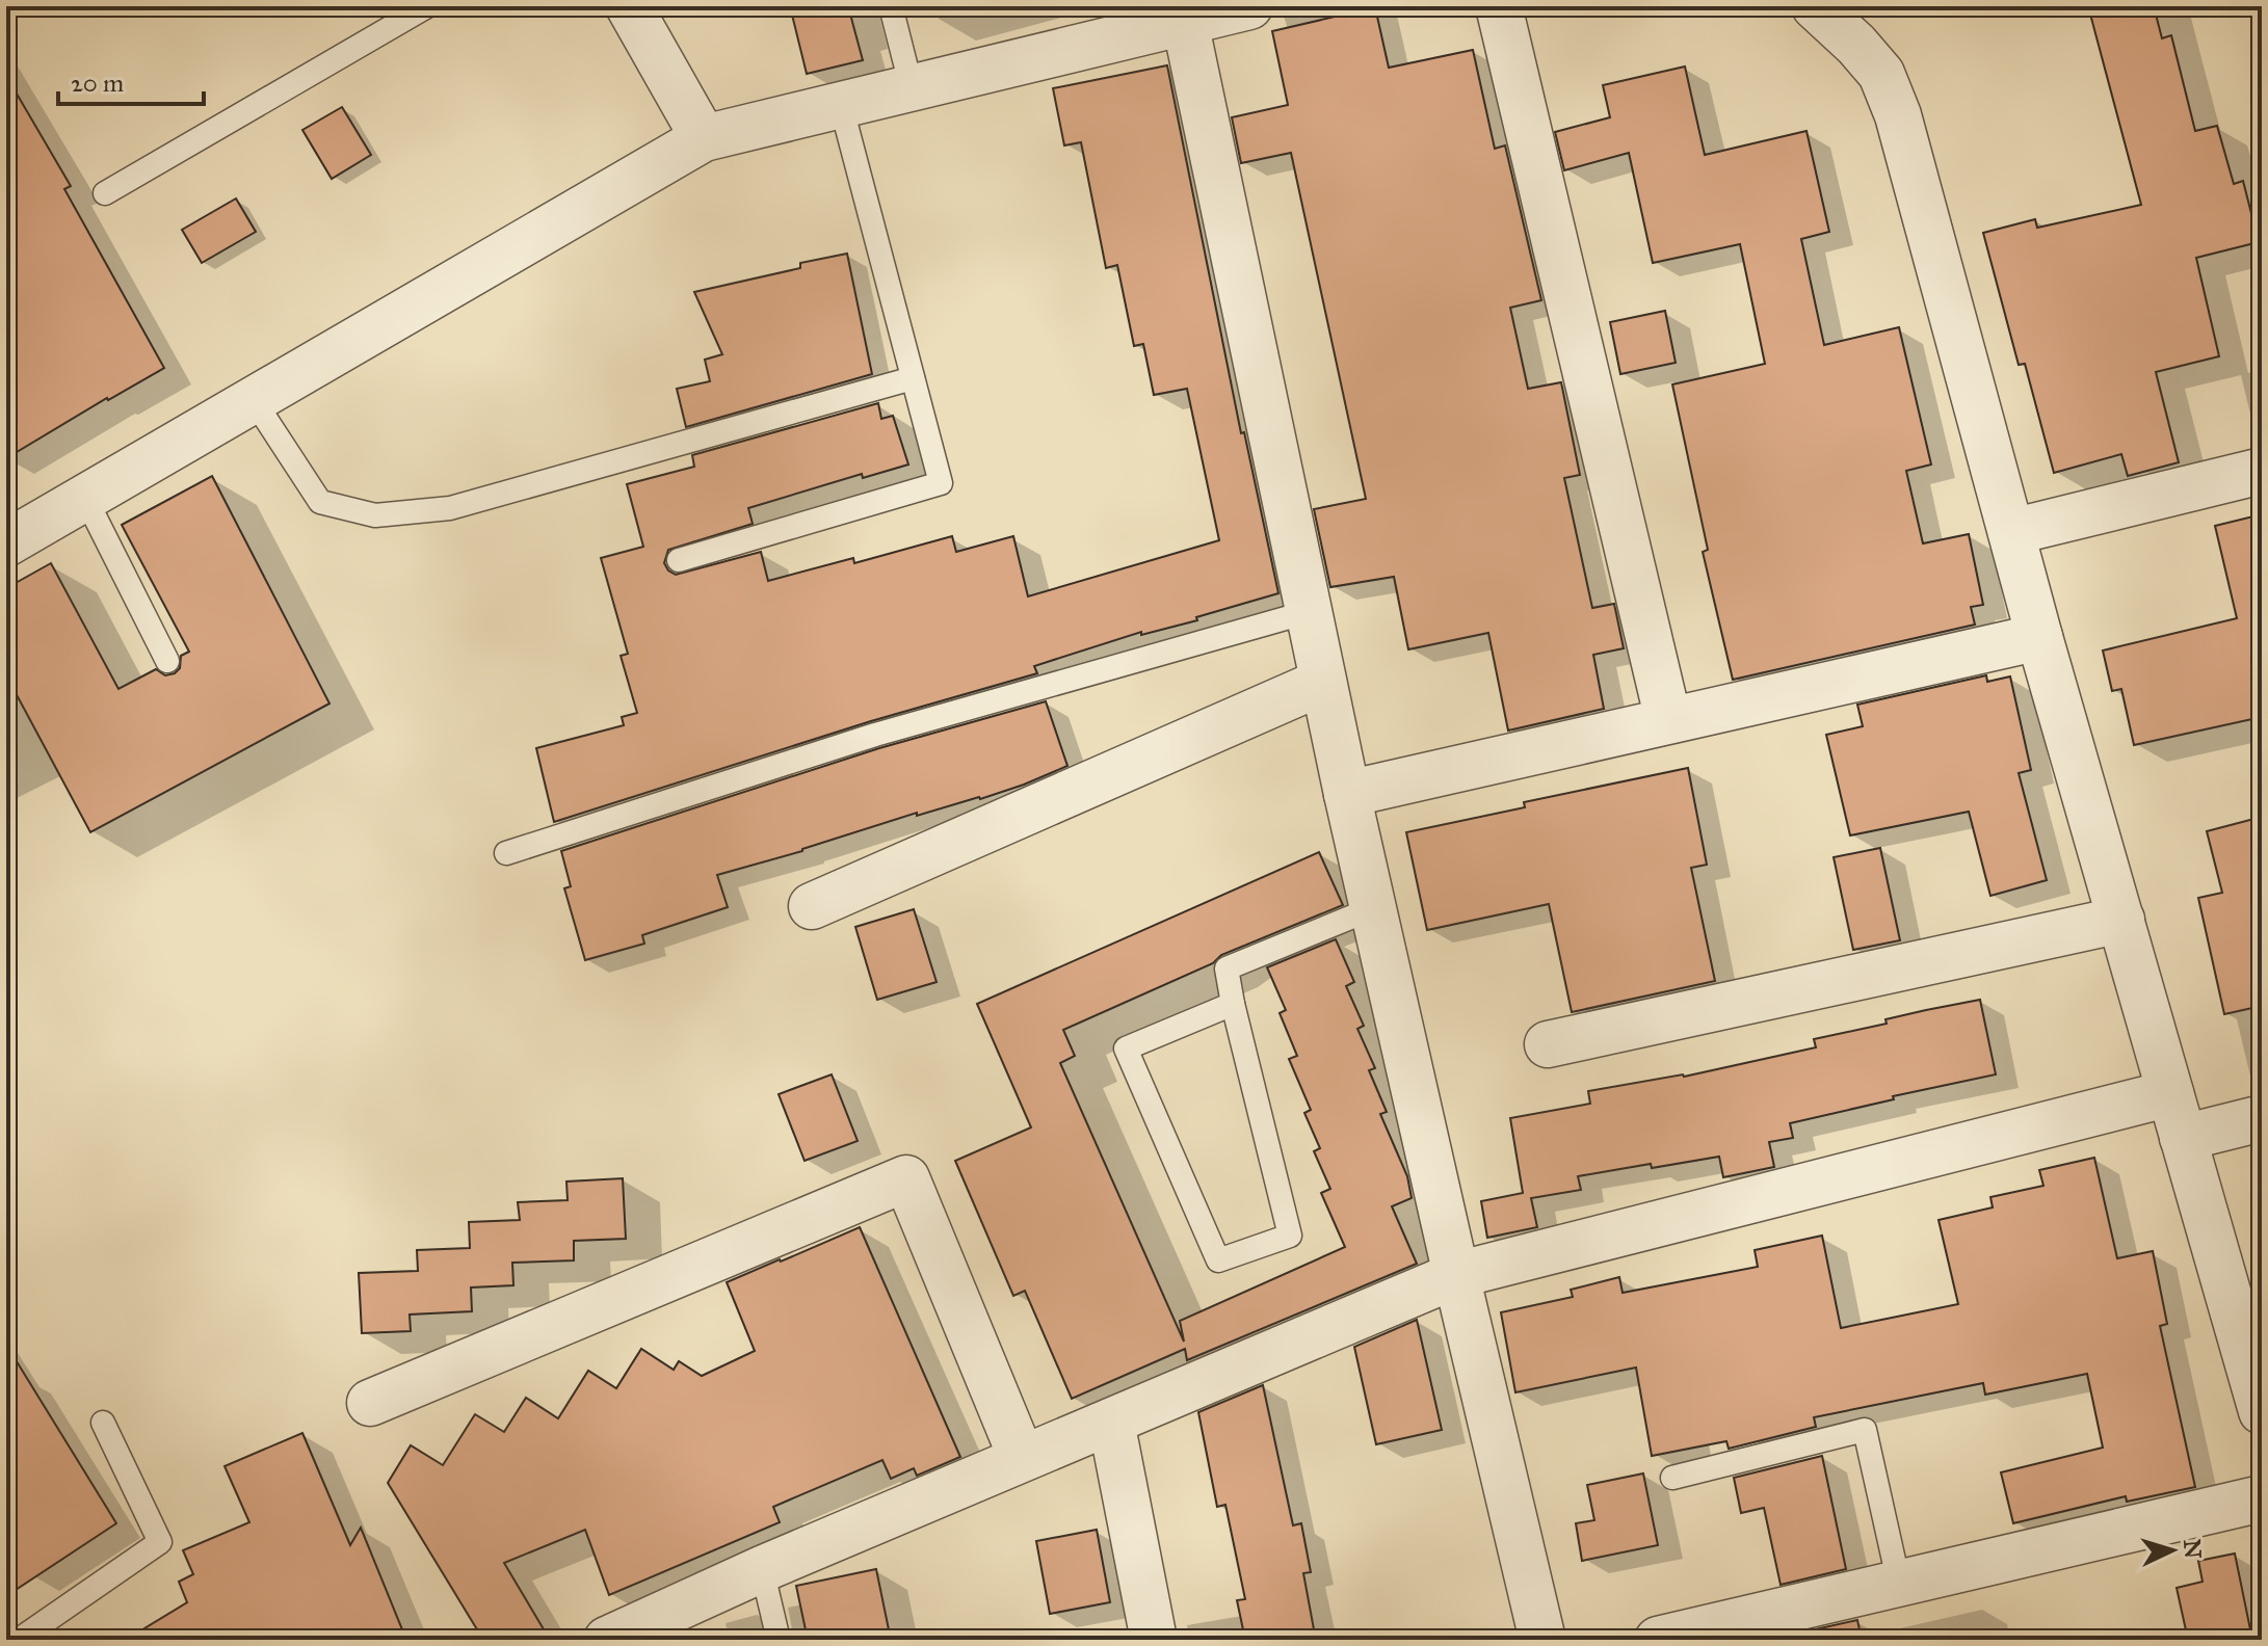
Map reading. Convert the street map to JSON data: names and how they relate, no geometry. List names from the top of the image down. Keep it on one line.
{"scale_bar":"20 m","north":"right"}
